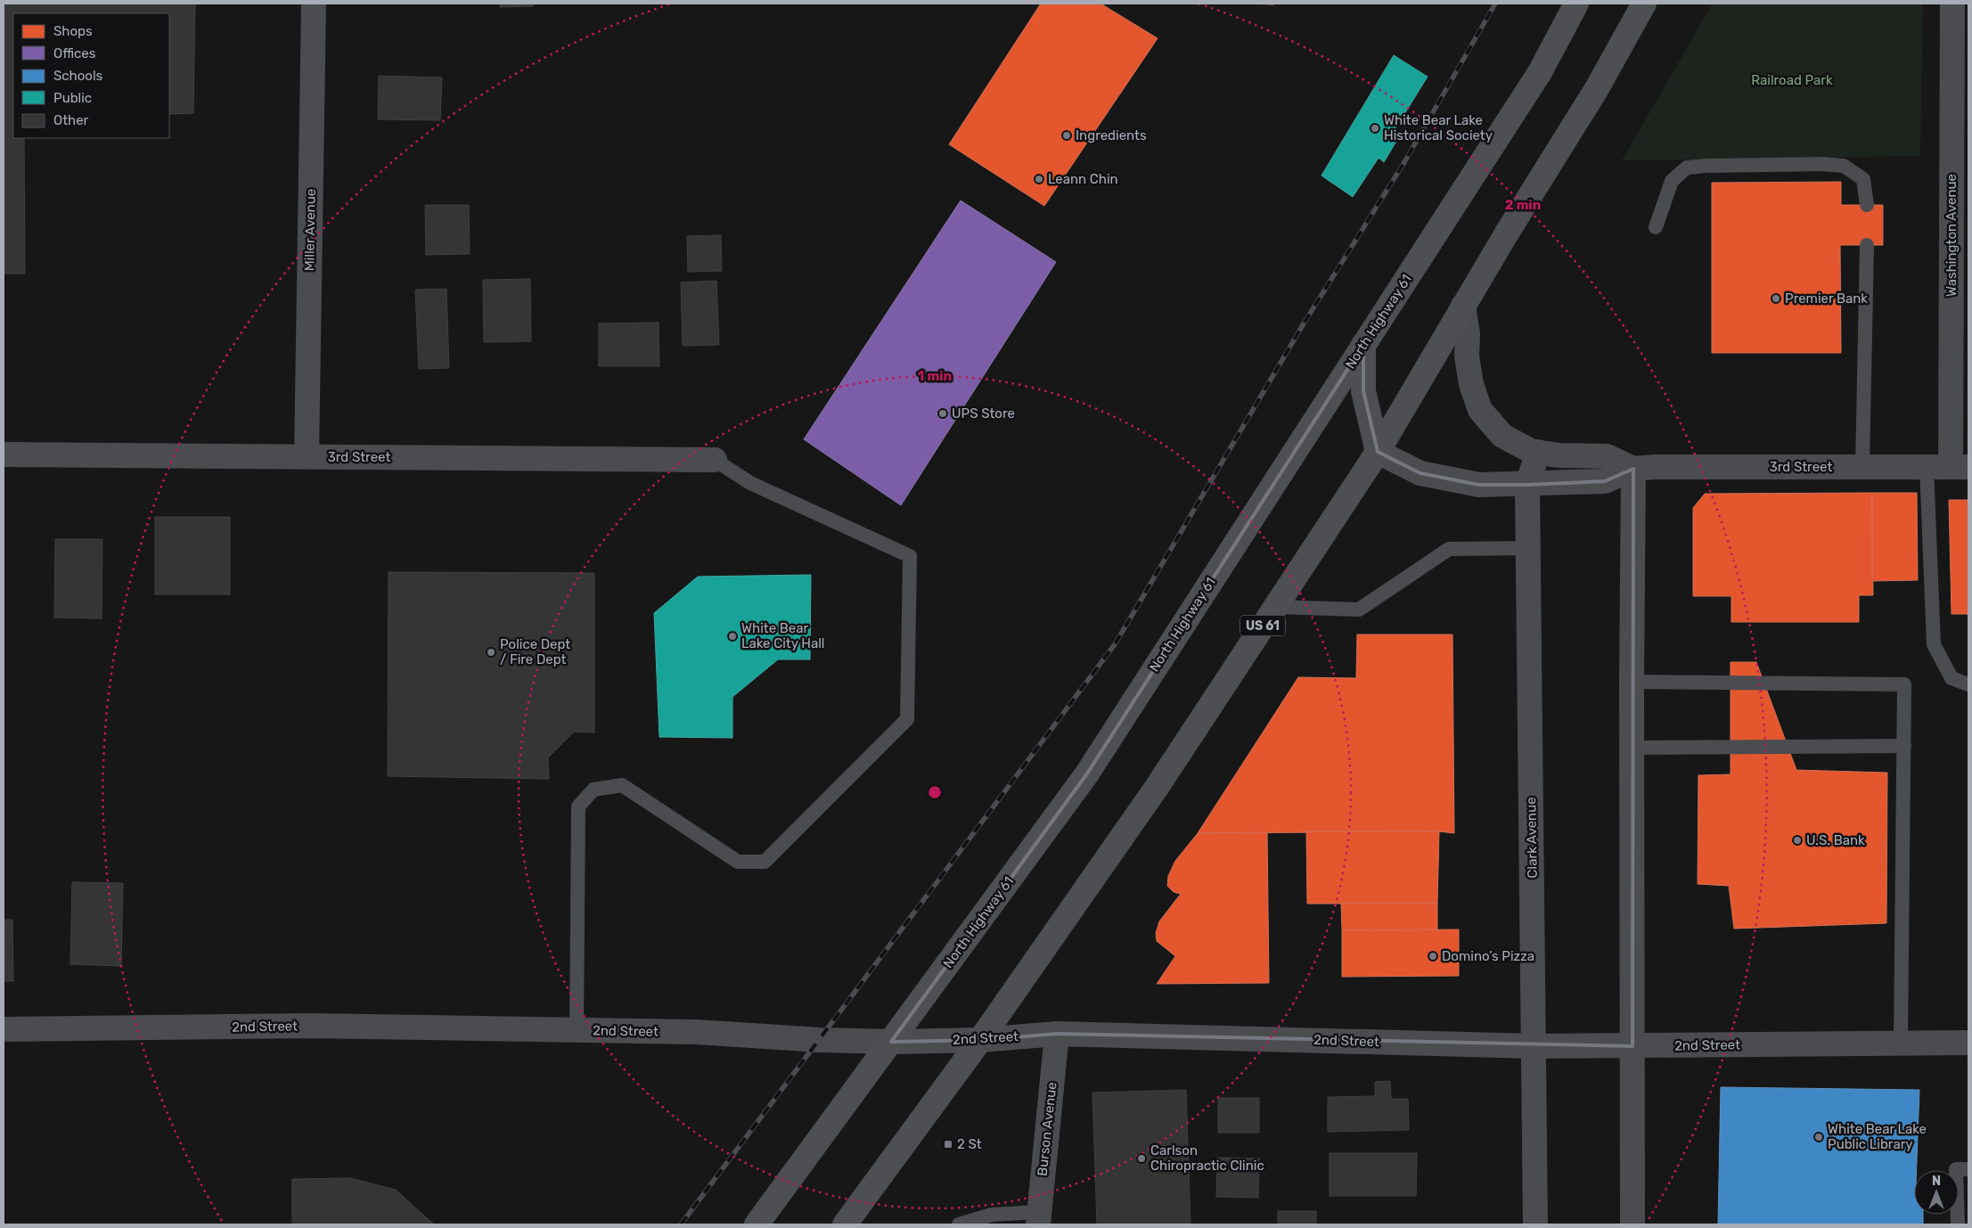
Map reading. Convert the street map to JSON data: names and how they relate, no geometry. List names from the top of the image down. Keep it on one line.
{"streets":{"main road":["North Highway 61","US 61"],"street":["Miller Avenue","Washington Avenue","3rd Street","Clark Avenue","2nd Street","Burson Avenue"]},"crossings":[["Miller Avenue","3rd Street"],["Washington Avenue","3rd Street"],["North Highway 61","2nd Street"],["3rd Street","US 61"],["3rd Street","Clark Avenue"],["US 61","2nd Street"],["Clark Avenue","2nd Street"],["2nd Street","Burson Avenue"]],"parks":["Railroad Park"],"places":{"other":["White Bear Lake Historical Society","Ingredients","Leann Chin","Premier Bank","UPS Store","White Bear Lake City Hall","Police Dept / Fire Dept","U.S. Bank","Domino’s Pizza","White Bear Lake Public Library","Carlson Chiropractic Clinic"],"transit":["2 St"]},"legend":["Shops","Offices","Schools","Public","Other"],"north":"top","rings":["2 min","1 min"]}
